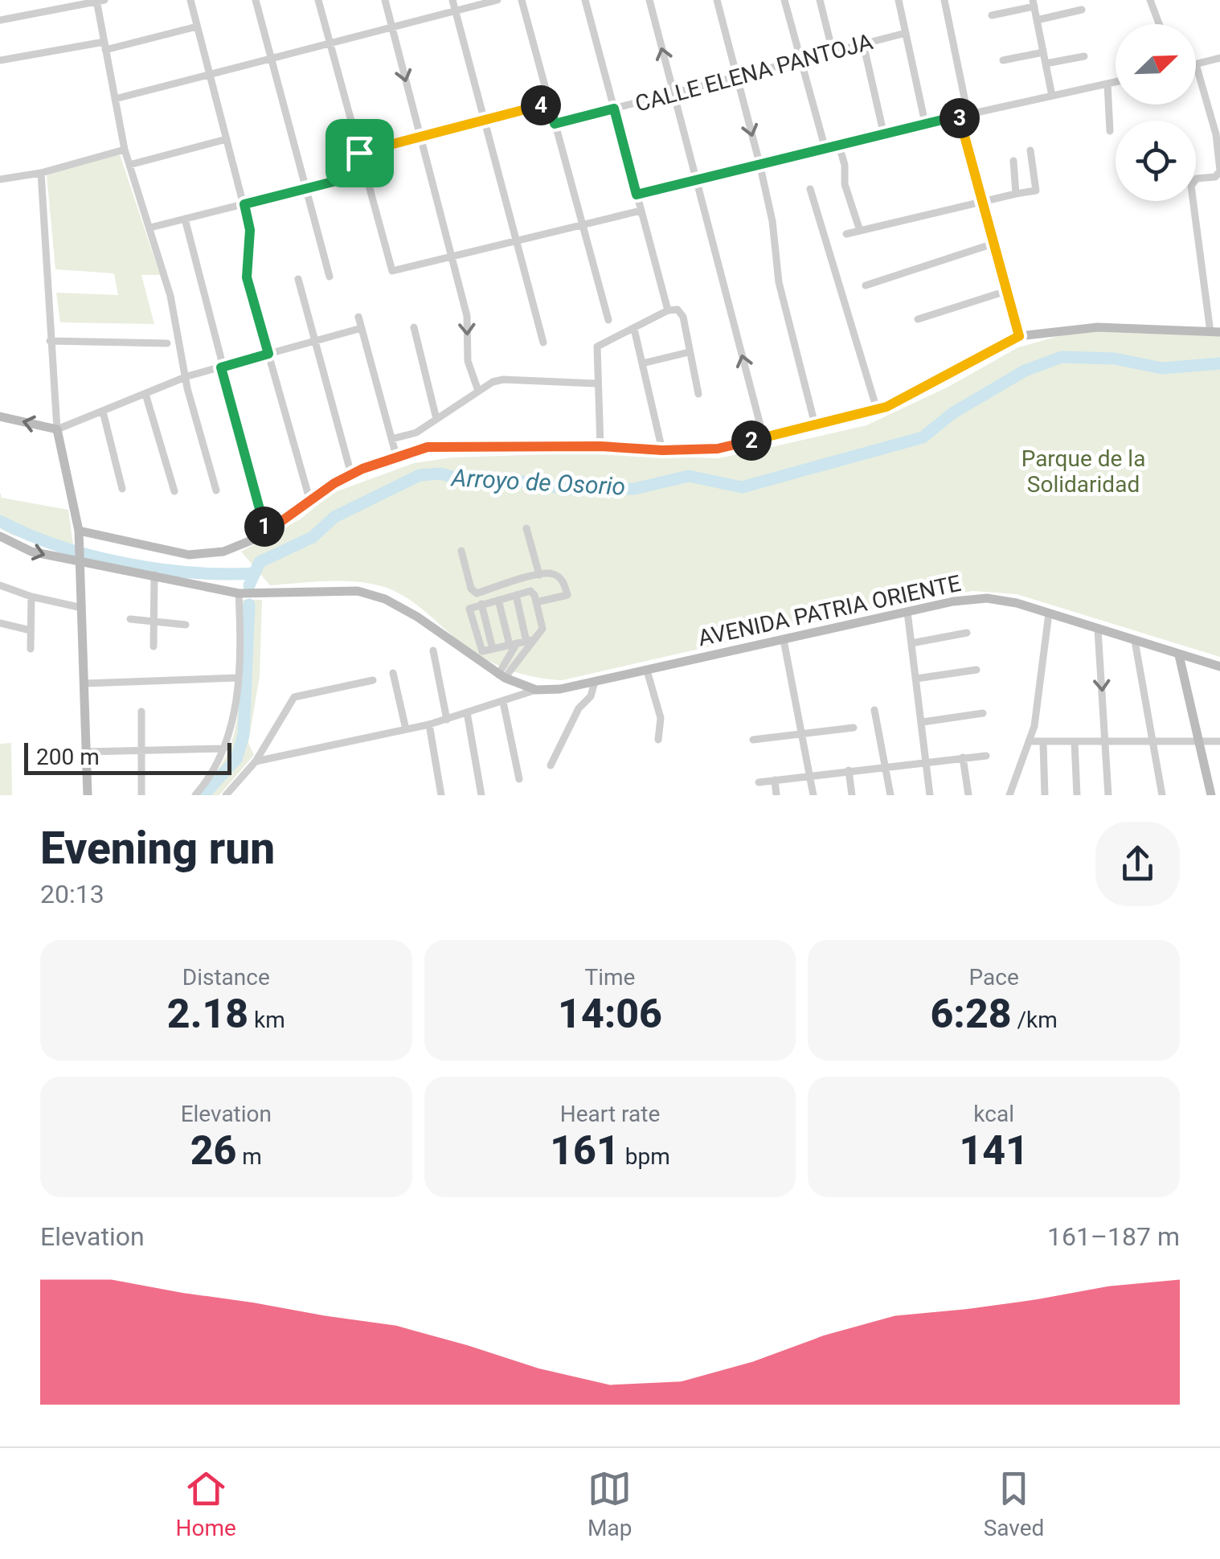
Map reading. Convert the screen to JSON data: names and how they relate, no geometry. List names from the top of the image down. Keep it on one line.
{"streets":{"street":["CALLE ELENA PANTOJA","AVENIDA PATRIA ORIENTE"]},"water":["Arroyo de Osorio"],"parks":["Parque de la Solidaridad"],"scale_bar":"200 m","north":"top right","page":{"pins":["4","3","2","1"],"scale":"200 m","heading":["Evening run","20:13"],"stats":[["Distance","2.18 km"],["Time","14:06"],["Pace","6:28 /km"],["Elevation","26 m"],["Heart rate","161 bpm"],["kcal","141"]],"chart":["Elevation","161–187 m"],"tabs":["Home","Map","Saved"]}}
